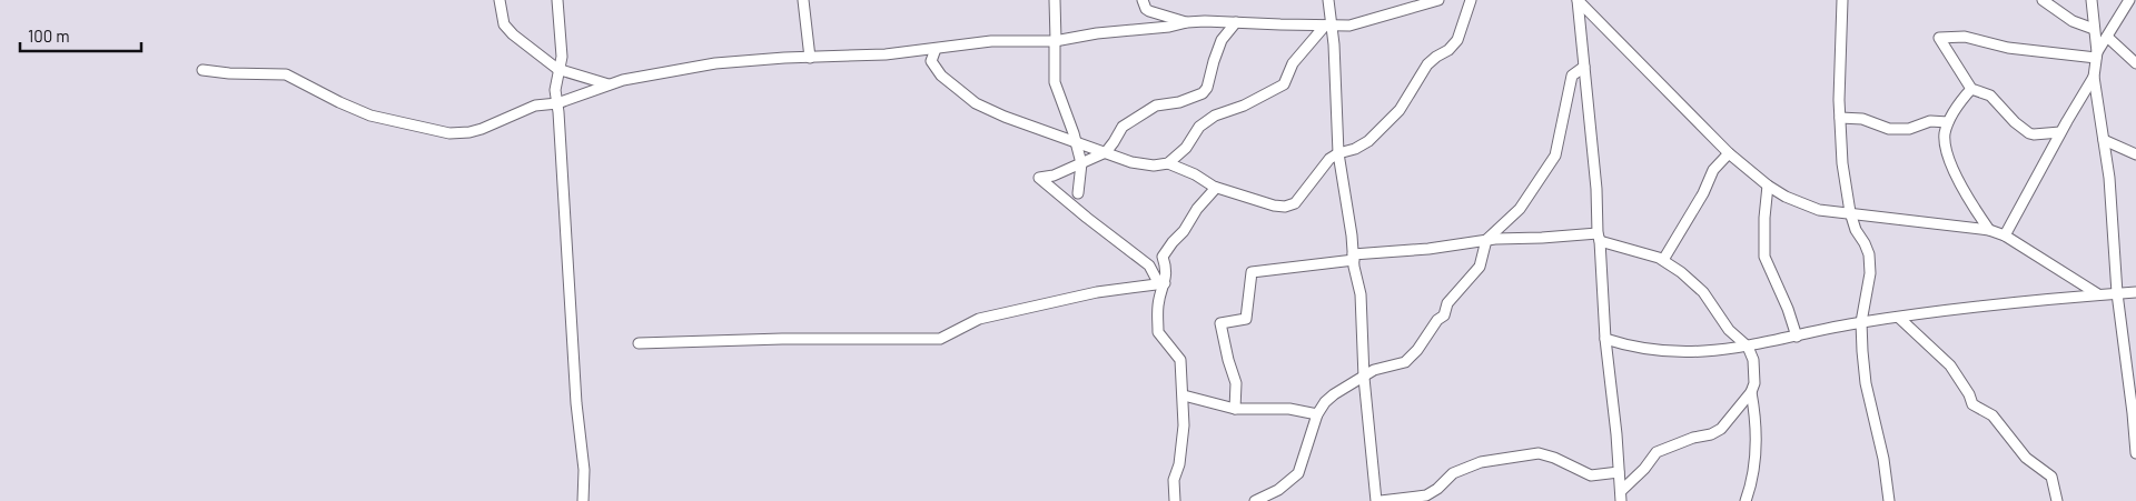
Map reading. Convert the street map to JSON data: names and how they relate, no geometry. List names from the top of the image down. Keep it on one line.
{"scale_bar":"100 m"}
